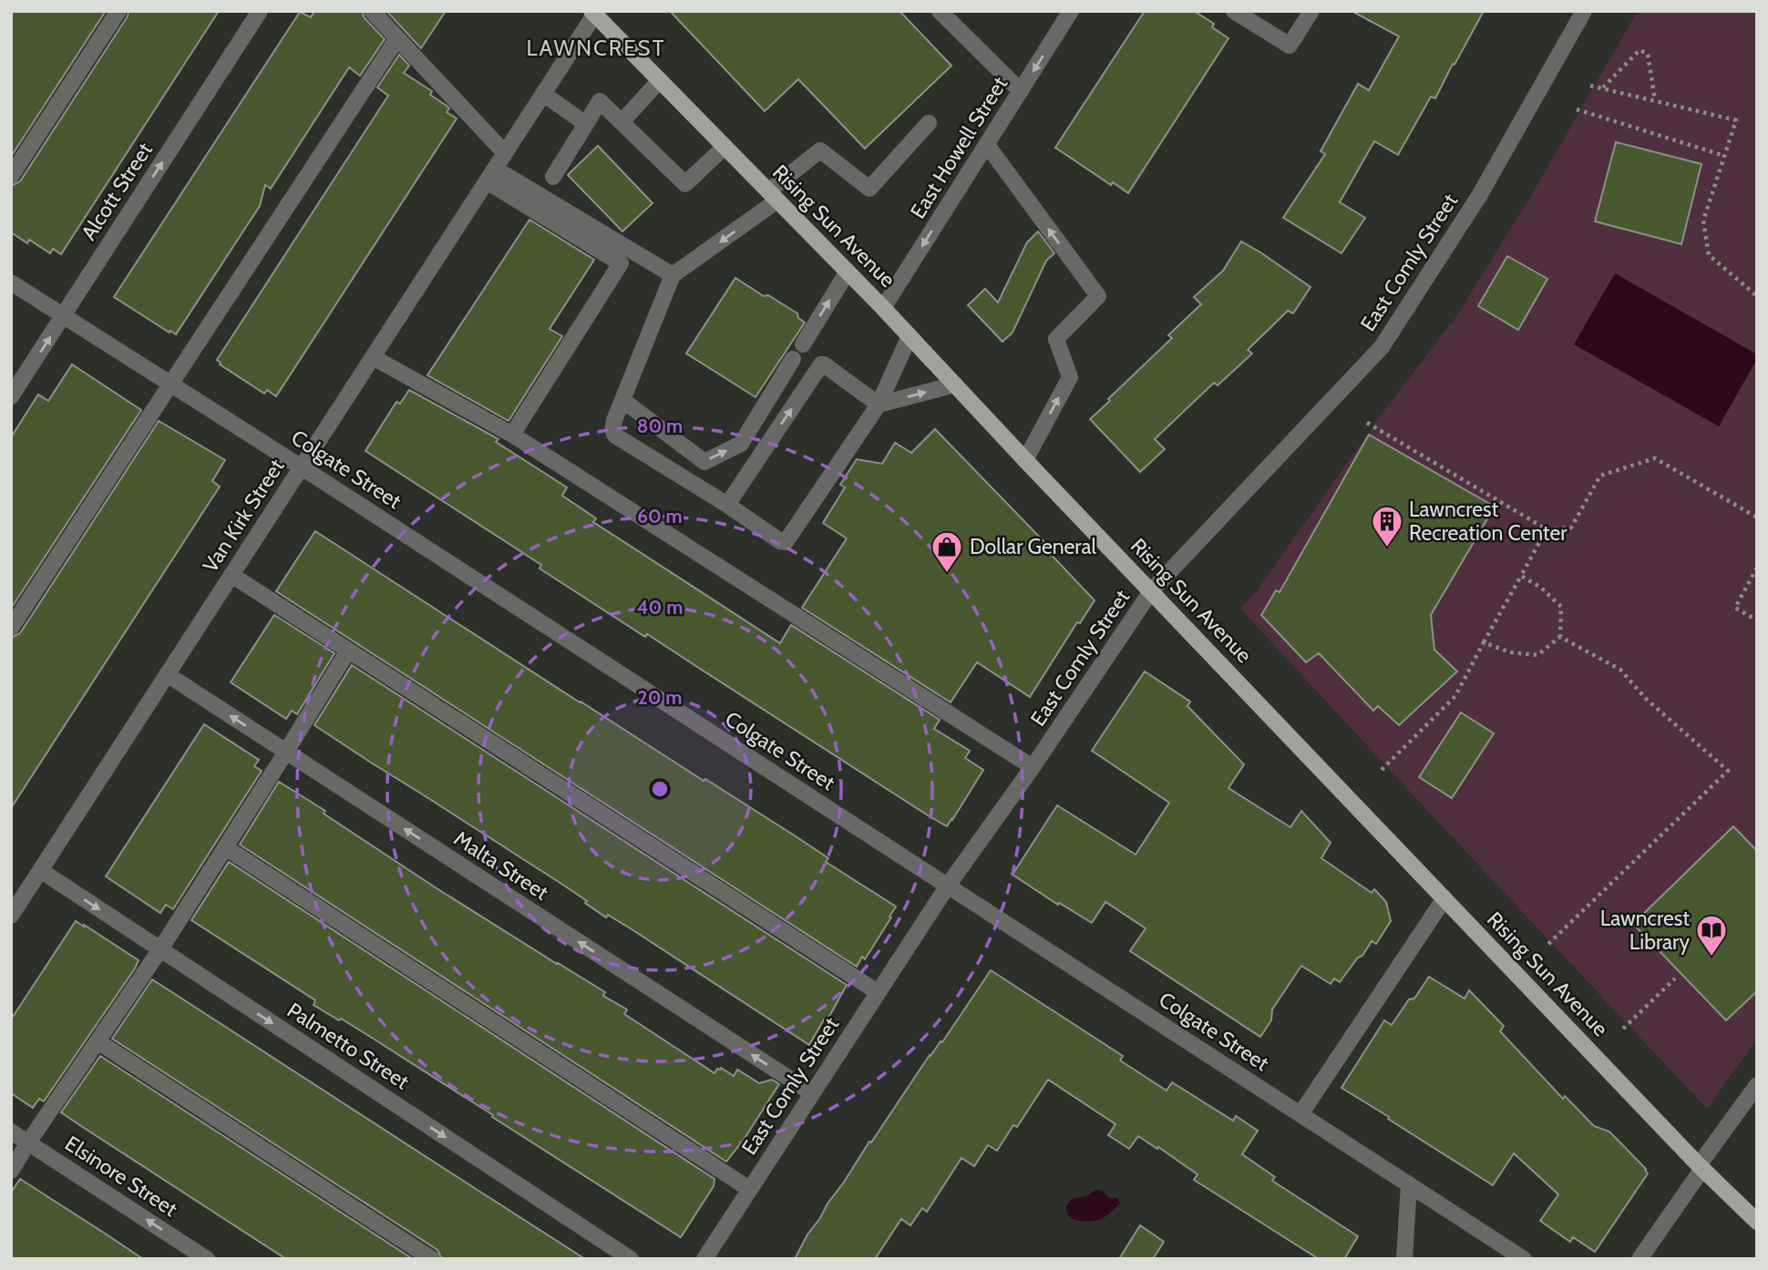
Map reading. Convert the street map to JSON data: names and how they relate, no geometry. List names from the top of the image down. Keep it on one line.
{"streets":{"main road":["Rising Sun Avenue"],"street":["East Howell Street","Alcott Street","East Comly Street","Colgate Street","Van Kirk Street","Malta Street","Palmetto Street","Elsinore Street"]},"crossings":[["East Howell Street","Rising Sun Avenue"],["Alcott Street","Colgate Street"],["Rising Sun Avenue","East Comly Street"],["Rising Sun Avenue","Van Kirk Street"],["East Comly Street","Colgate Street"],["East Comly Street","Malta Street"],["Colgate Street","Van Kirk Street"],["Van Kirk Street","Malta Street"],["Van Kirk Street","Palmetto Street"]],"one_way":["East Howell Street"],"districts":["LAWNCREST"],"places":{"building":["Lawncrest Recreation Center"],"shop":["Dollar General"],"library":["Lawncrest Library"]},"rings":["80 m","60 m","40 m","20 m"]}
